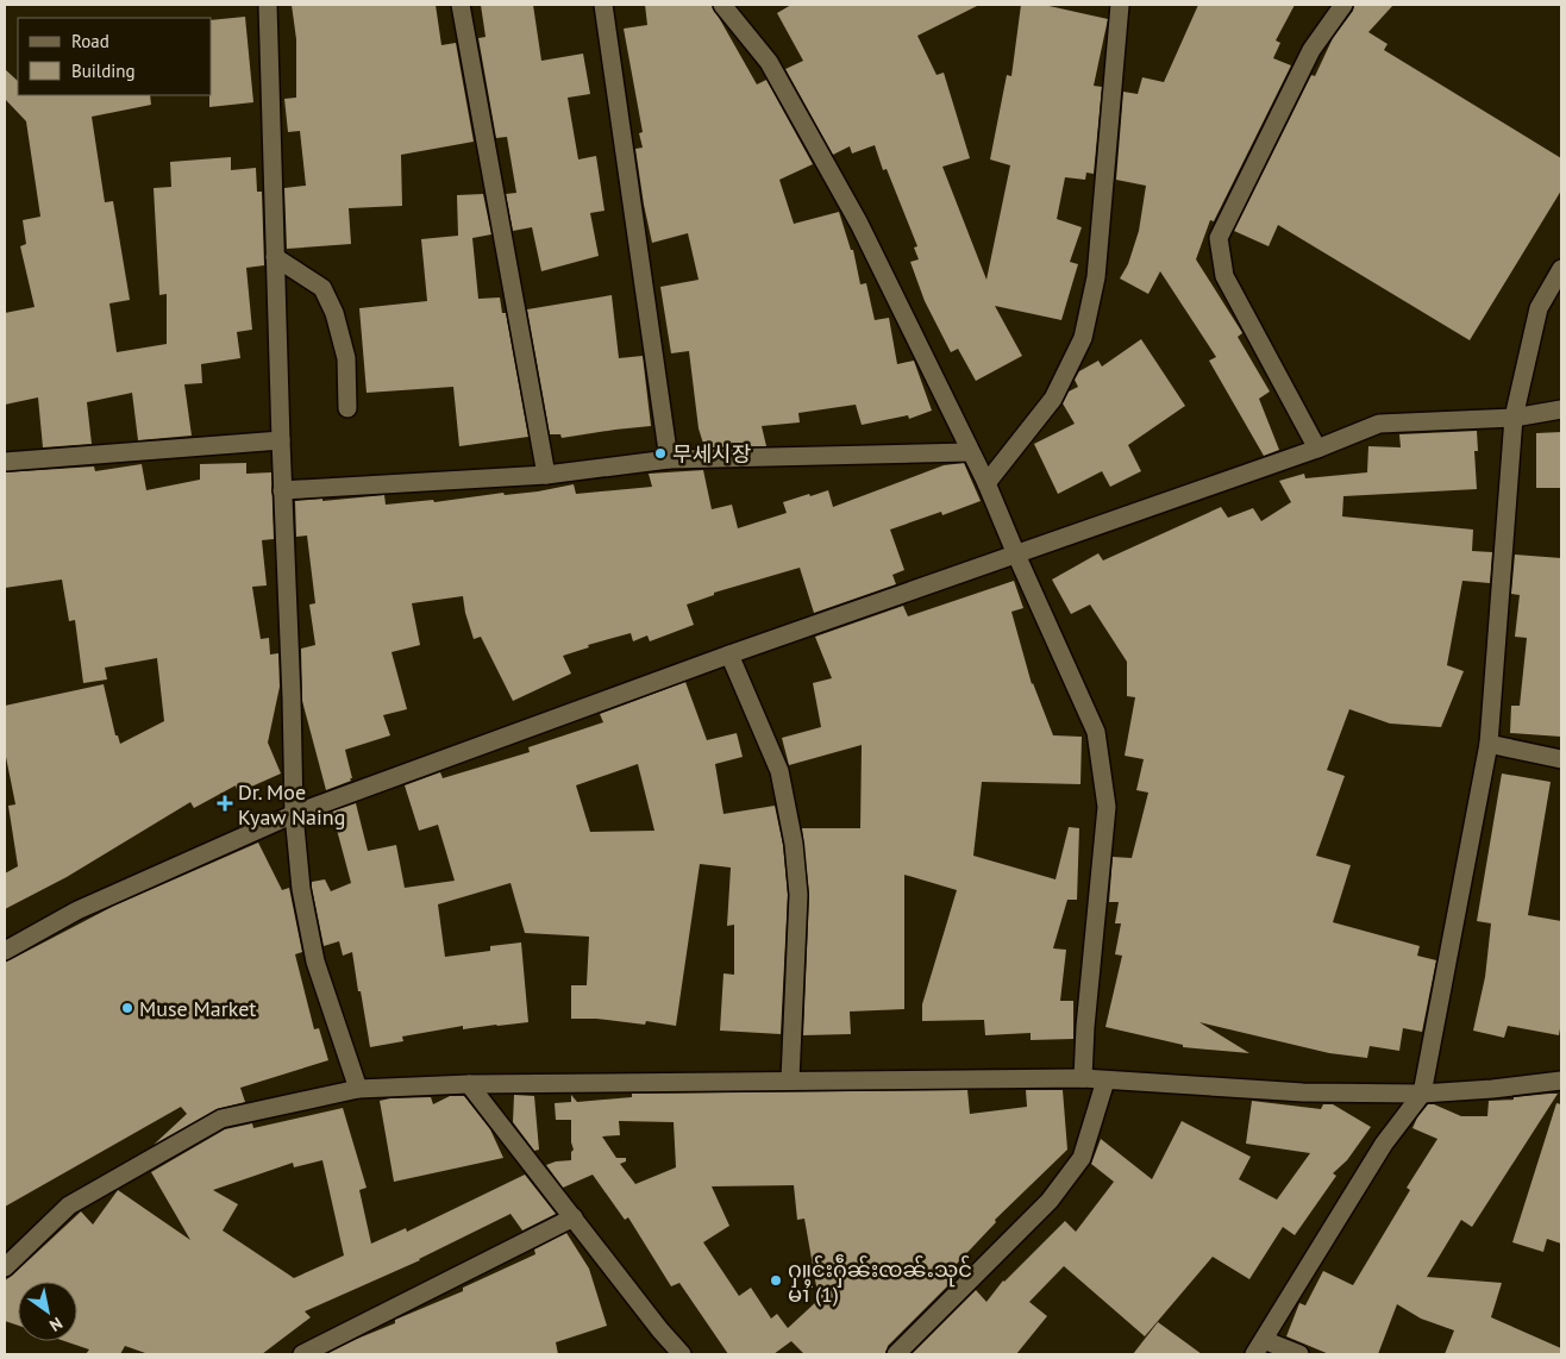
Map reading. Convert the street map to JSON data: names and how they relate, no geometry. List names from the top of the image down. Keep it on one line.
{"places":{"other":["무세시장","Muse Market","ႁူင်းႁဵၼ်းၸၼ်ႉသုင် မၢႆ (1)"],"health":["Dr. Moe Kyaw Naing"]},"legend":["Road","Building"],"north":"bottom right"}
